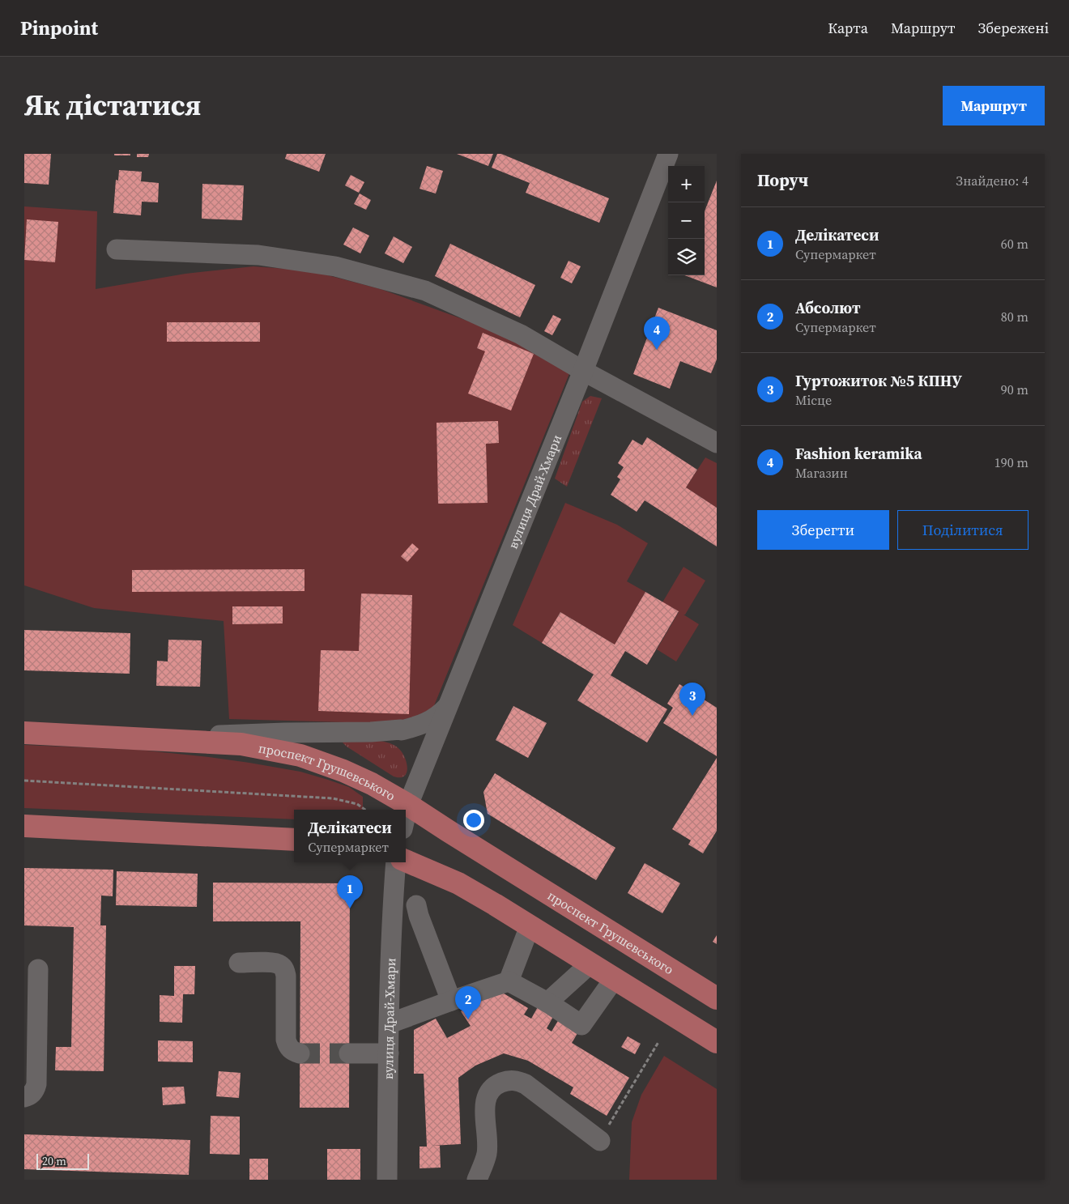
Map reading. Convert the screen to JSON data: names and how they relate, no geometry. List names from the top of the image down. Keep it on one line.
{"streets":{"main road":["проспект Грушевського"],"street":["вулиця Драй-Хмари"]},"crossings":[["вулиця Драй-Хмари","проспект Грушевського"]],"scale_bar":"20 m","page":{"header":"Pinpoint","nav":["Карта","Маршрут","Збережені"],"title":"Як дістатися","buttons":["Маршрут",["Зберегти","Поділитися"]],"heading":["Поруч","Знайдено: 4"],"map_buttons":["+","−"],"list":[{"mark":"1","name":"Делікатеси","note":"Супермаркет","value":"60 m"},{"mark":"2","name":"Абсолют","note":"Супермаркет","value":"80 m"},{"mark":"3","name":"Гуртожиток №5 КПНУ","note":"Місце","value":"90 m"},{"mark":"4","name":"Fashion keramika","note":"Магазин","value":"190 m"}],"pins":["4","3","1","2"],"popup":["Делікатеси","Супермаркет"],"scale":"20 m"}}
